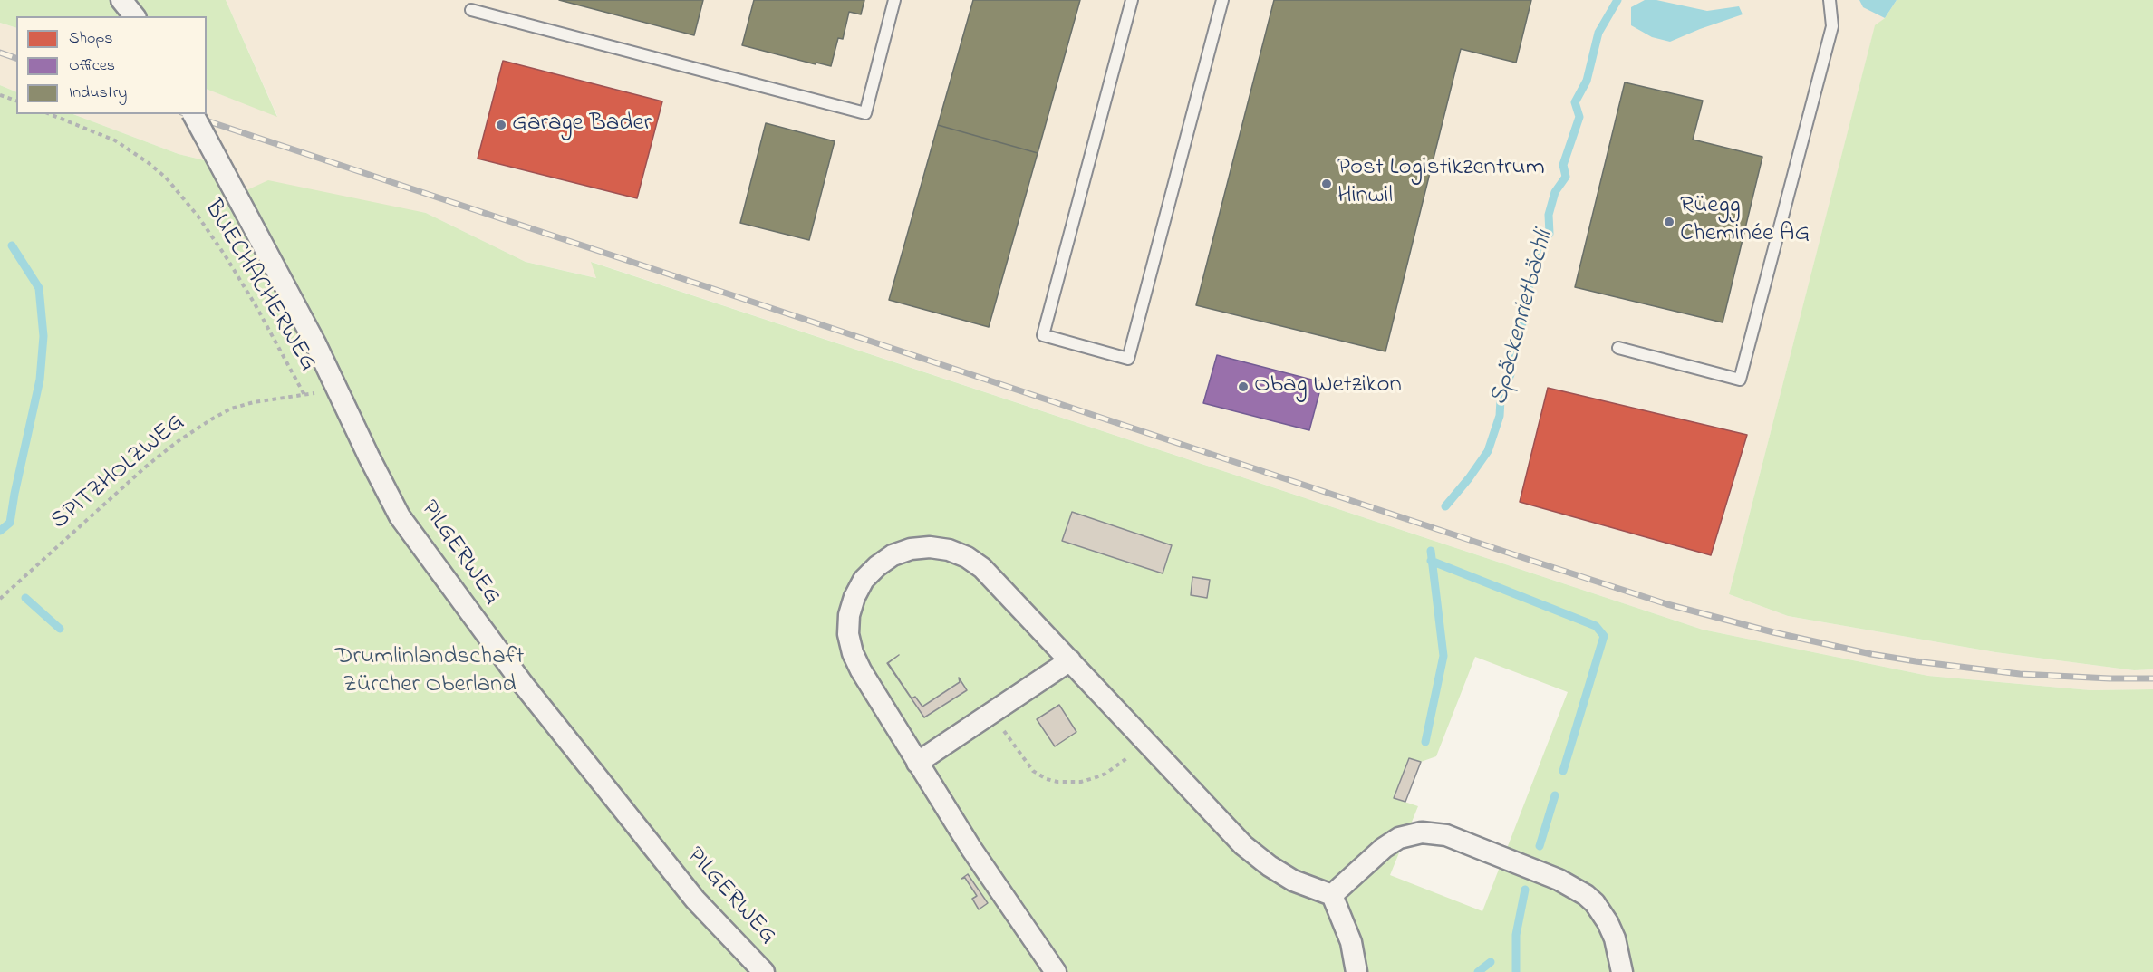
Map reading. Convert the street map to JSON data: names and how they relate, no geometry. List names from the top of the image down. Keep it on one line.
{"streets":{"street":["PILGERWEG"],"path":["BUECHACHERWEG","SPITZHOLZWEG"]},"crossings":[["BUECHACHERWEG","SPITZHOLZWEG"],["SPITZHOLZWEG","PILGERWEG"]],"water":["Späckenrietbächli"],"parks":["Drumlinlandschaft Zürcher Oberland"],"places":["Garage Bader","Post Logistikzentrum Hinwil","Rüegg Cheminée AG","Obag Wetzikon"],"legend":["Shops","Offices","Industry"]}
